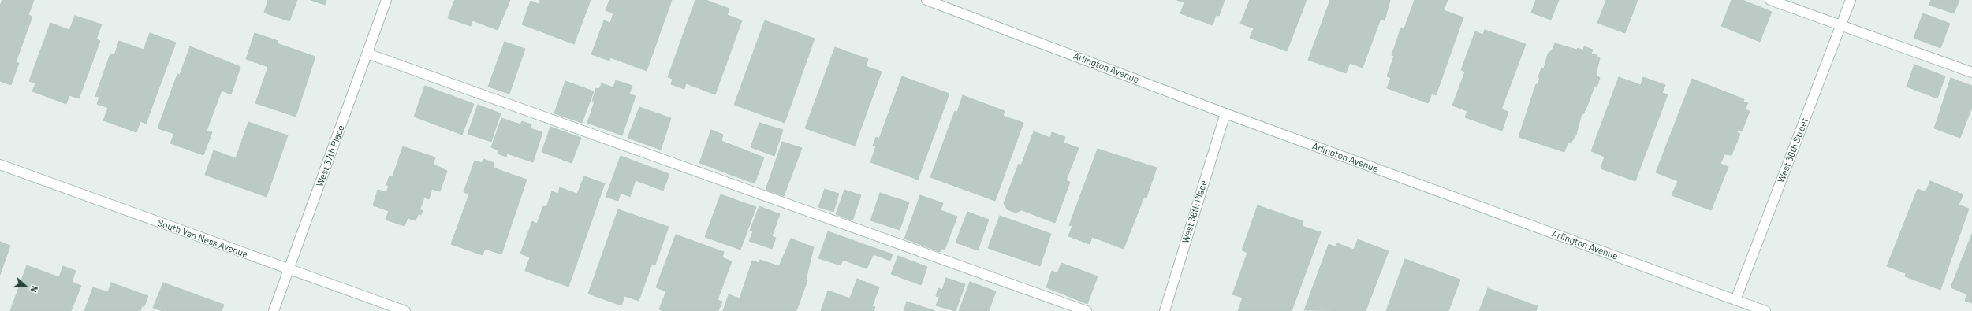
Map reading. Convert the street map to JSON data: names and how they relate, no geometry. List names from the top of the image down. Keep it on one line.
{"streets":{"street":["Arlington Avenue","West 36th Street","West 37th Place","West 36th Place","South Van Ness Avenue"]},"crossings":[["Arlington Avenue","West 36th Street"],["Arlington Avenue","West 36th Place"],["West 37th Place","South Van Ness Avenue"]],"north":"right"}
